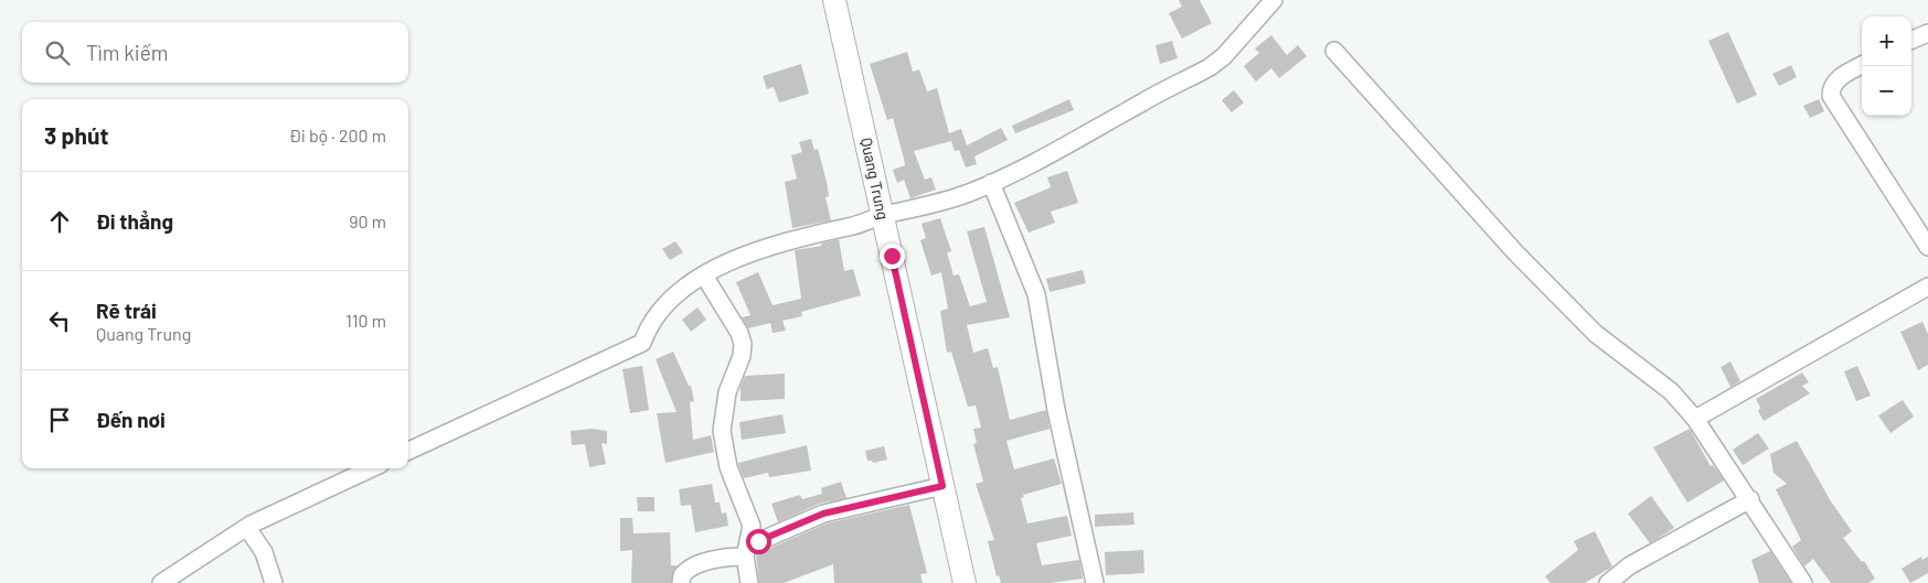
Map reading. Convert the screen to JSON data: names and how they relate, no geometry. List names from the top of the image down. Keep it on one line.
{"streets":{"main road":["Quang Trung"]},"page":{"map_buttons":["+","−"],"search":"Tìm kiếm","heading":["3 phút","Đi bộ · 200 m"],"list":[["Đi thẳng","90 m"],["Rẽ trái","Quang Trung","110 m"],"Đến nơi"]}}
